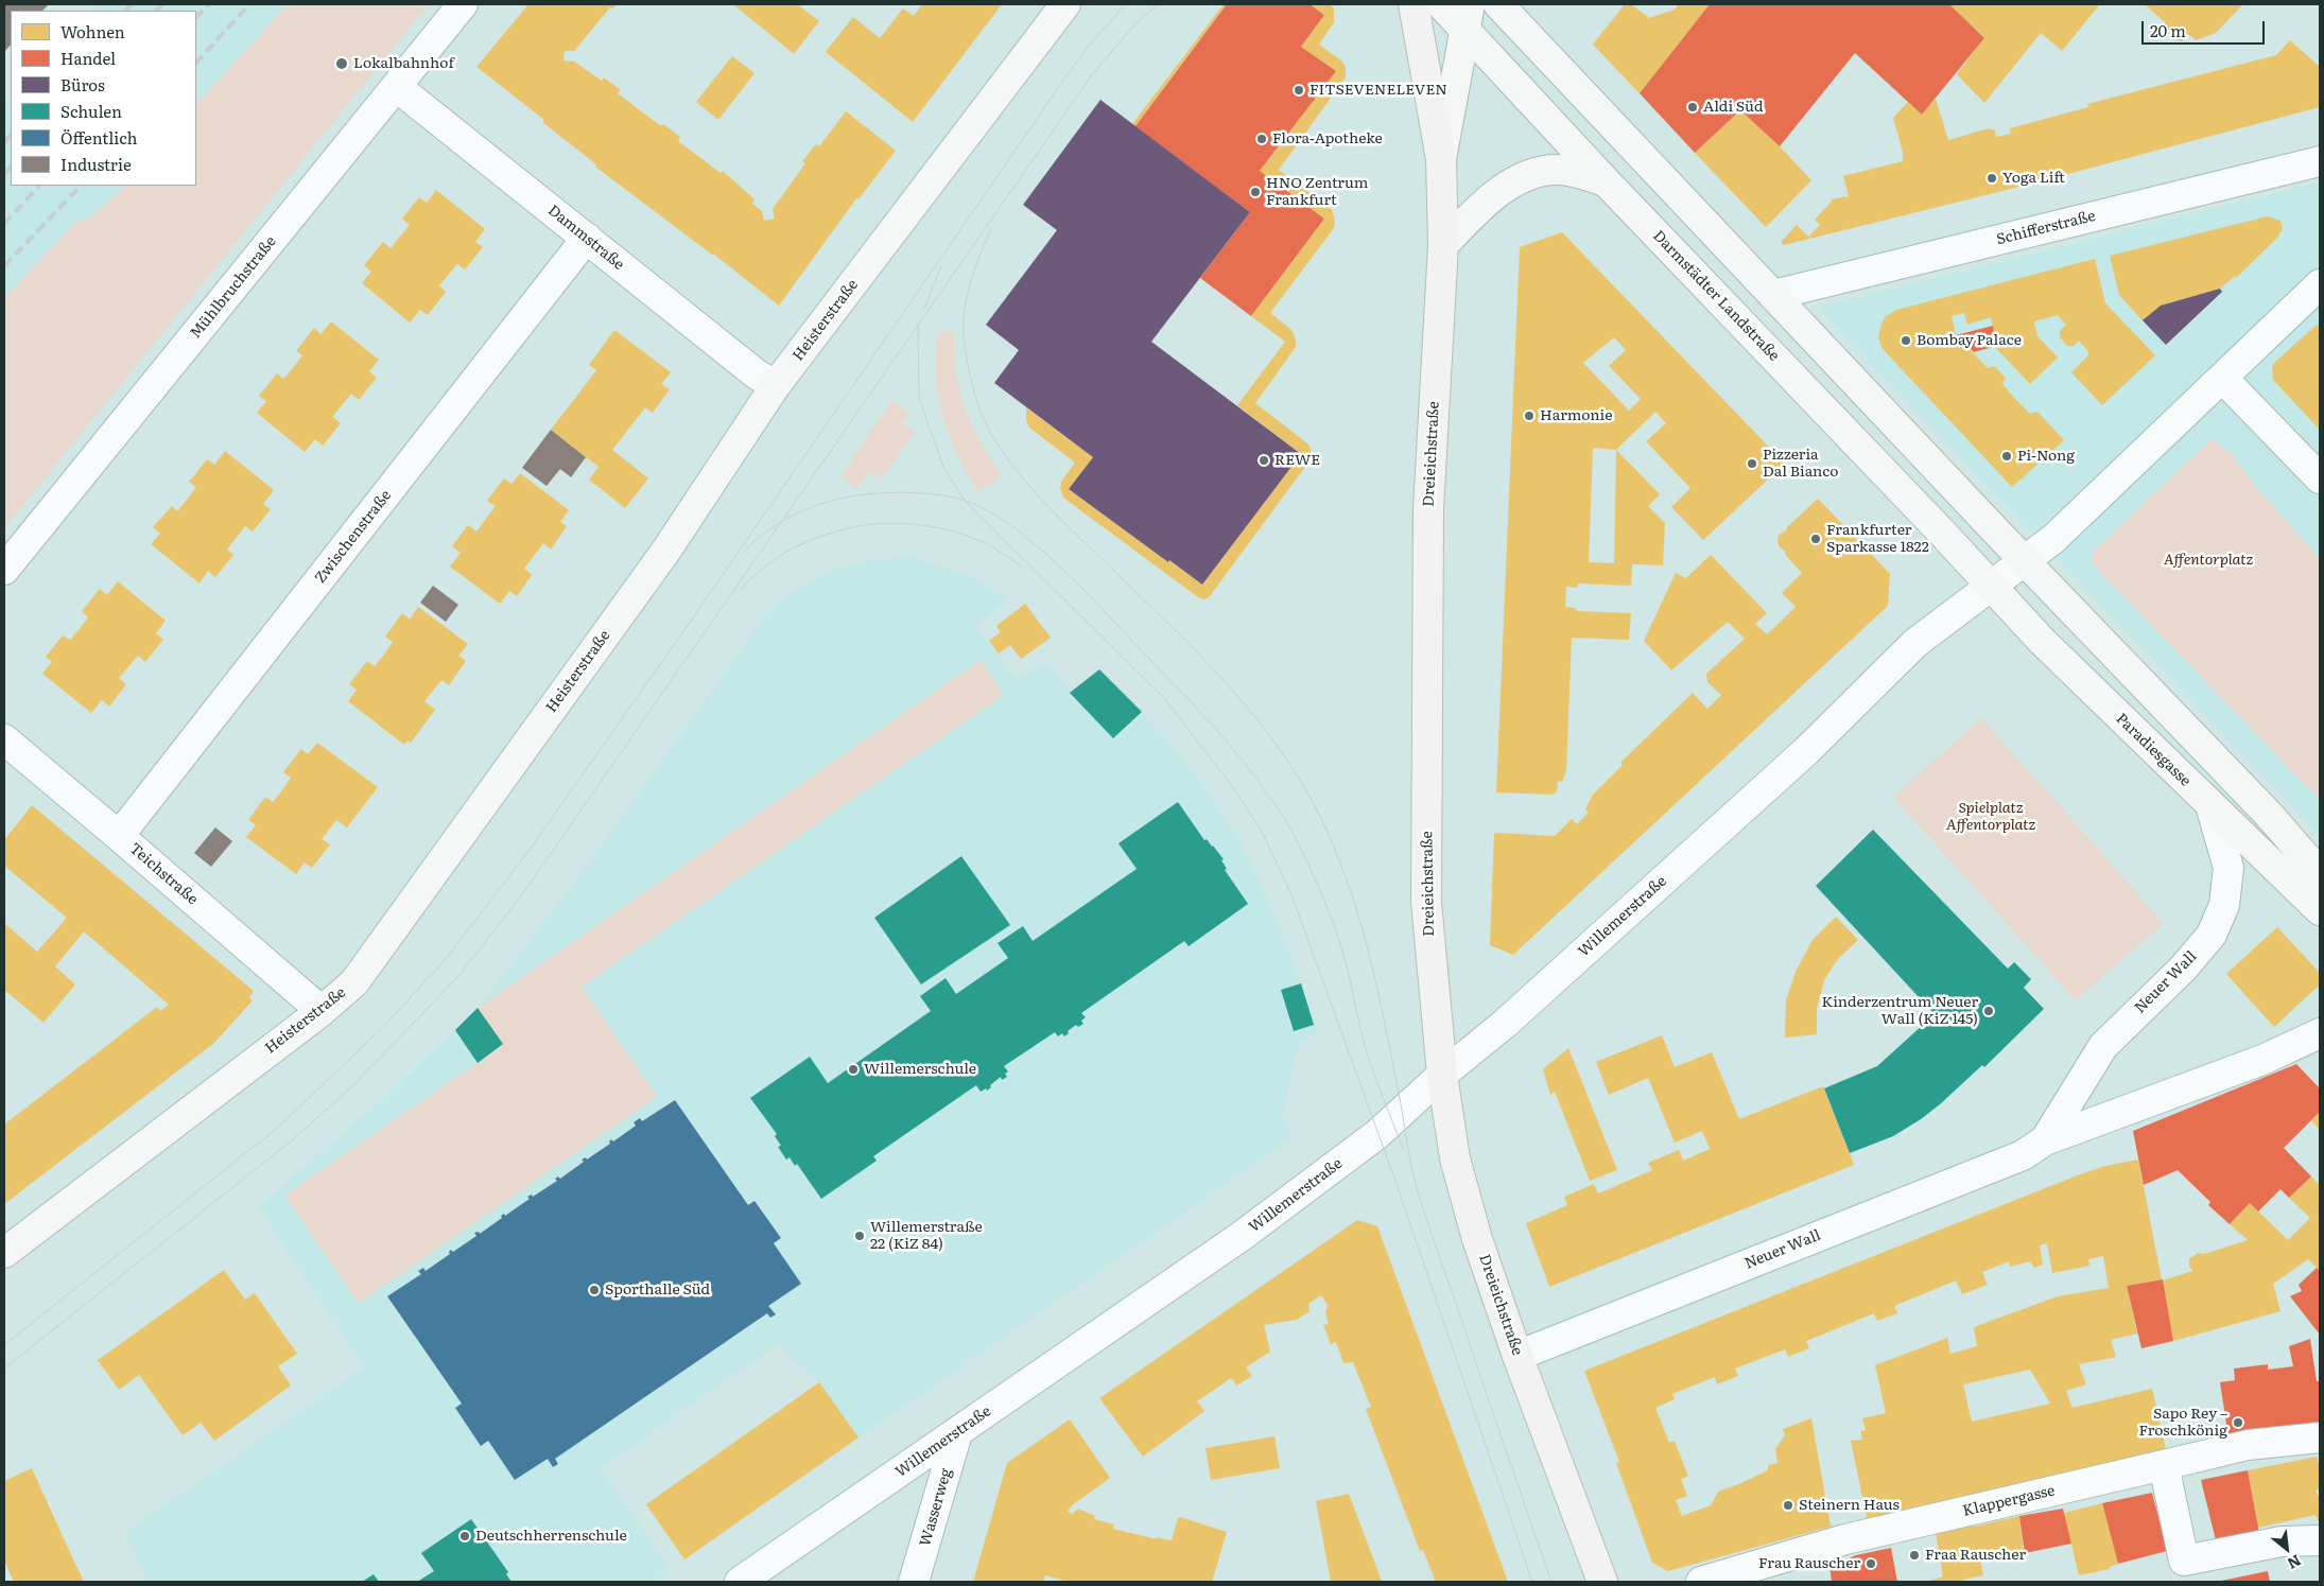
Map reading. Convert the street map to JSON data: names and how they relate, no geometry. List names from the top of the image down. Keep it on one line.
{"streets":{"main road":["Darmstädter Landstraße","Heisterstraße","Dreieichstraße","Paradiesgasse"],"street":["Schifferstraße","Dammstraße","Mühlbruchstraße","Zwischenstraße","Teichstraße","Willemerstraße","Neuer Wall","Klappergasse","Wasserweg"]},"crossings":[["Dammstraße","Mühlbruchstraße"],["Dammstraße","Heisterstraße"],["Dammstraße","Zwischenstraße"],["Darmstädter Landstraße","Dreieichstraße"],["Darmstädter Landstraße","Paradiesgasse"],["Darmstädter Landstraße","Willemerstraße"],["Heisterstraße","Teichstraße"],["Dreieichstraße","Willemerstraße"],["Dreieichstraße","Neuer Wall"],["Zwischenstraße","Teichstraße"],["Paradiesgasse","Willemerstraße"],["Paradiesgasse","Neuer Wall"],["Willemerstraße","Wasserweg"]],"parks":["Affentorplatz","Spielplatz Affentorplatz"],"places":["Lokalbahnhof","FITSEVENELEVEN","Aldi Süd","Flora-Apotheke","Yoga Lift","HNO Zentrum Frankfurt","Bombay Palace","Harmonie","Pi-Nong","REWE","Pizzeria Dal Bianco","Frankfurter Sparkasse 1822","Kinderzentrum Neuer Wall (KiZ 145)","Willemerschule","Willemerstraße 22 (KiZ 84)","Sporthalle Süd","Sapo Rey – Froschkönig","Steinern Haus","Deutschherrenschule","Fraa Rauscher","Frau Rauscher"],"legend":["Wohnen","Handel","Büros","Schulen","Öffentlich","Industrie"],"scale_bar":"20 m","north":"bottom right"}
